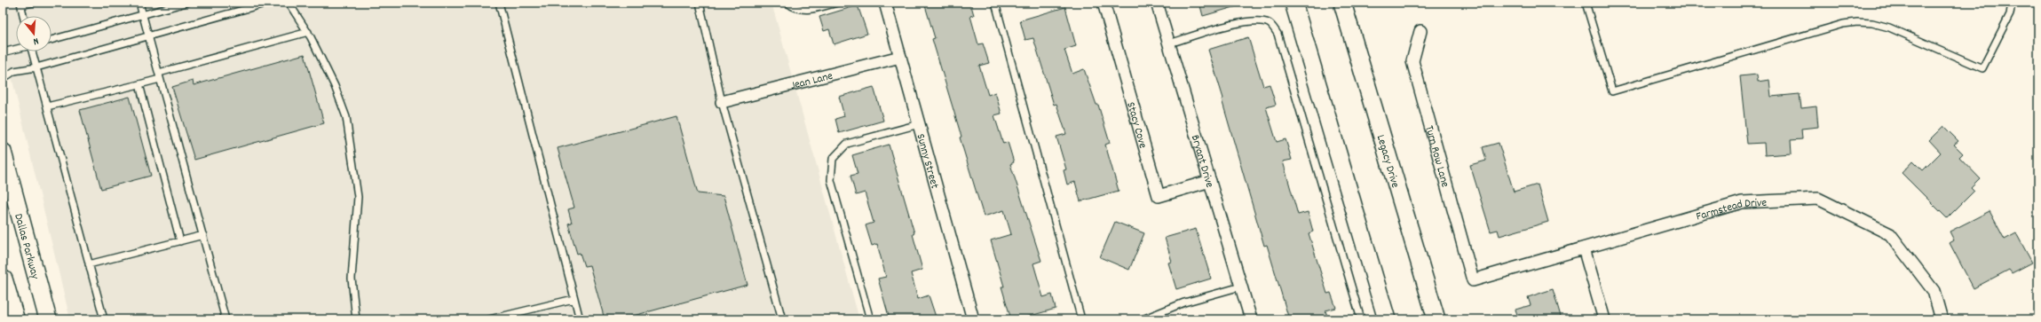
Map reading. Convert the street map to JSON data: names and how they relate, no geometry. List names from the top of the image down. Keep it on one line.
{"streets":{"main road":["Legacy Drive","Dallas Parkway"],"street":["Jean Lane","Stacy Cove","Turn Row Lane","Sunny Street","Bryant Drive","Farmstead Drive"]},"crossings":[["Jean Lane","Sunny Street"],["Stacy Cove","Bryant Drive"],["Turn Row Lane","Farmstead Drive"]],"north":"bottom"}
